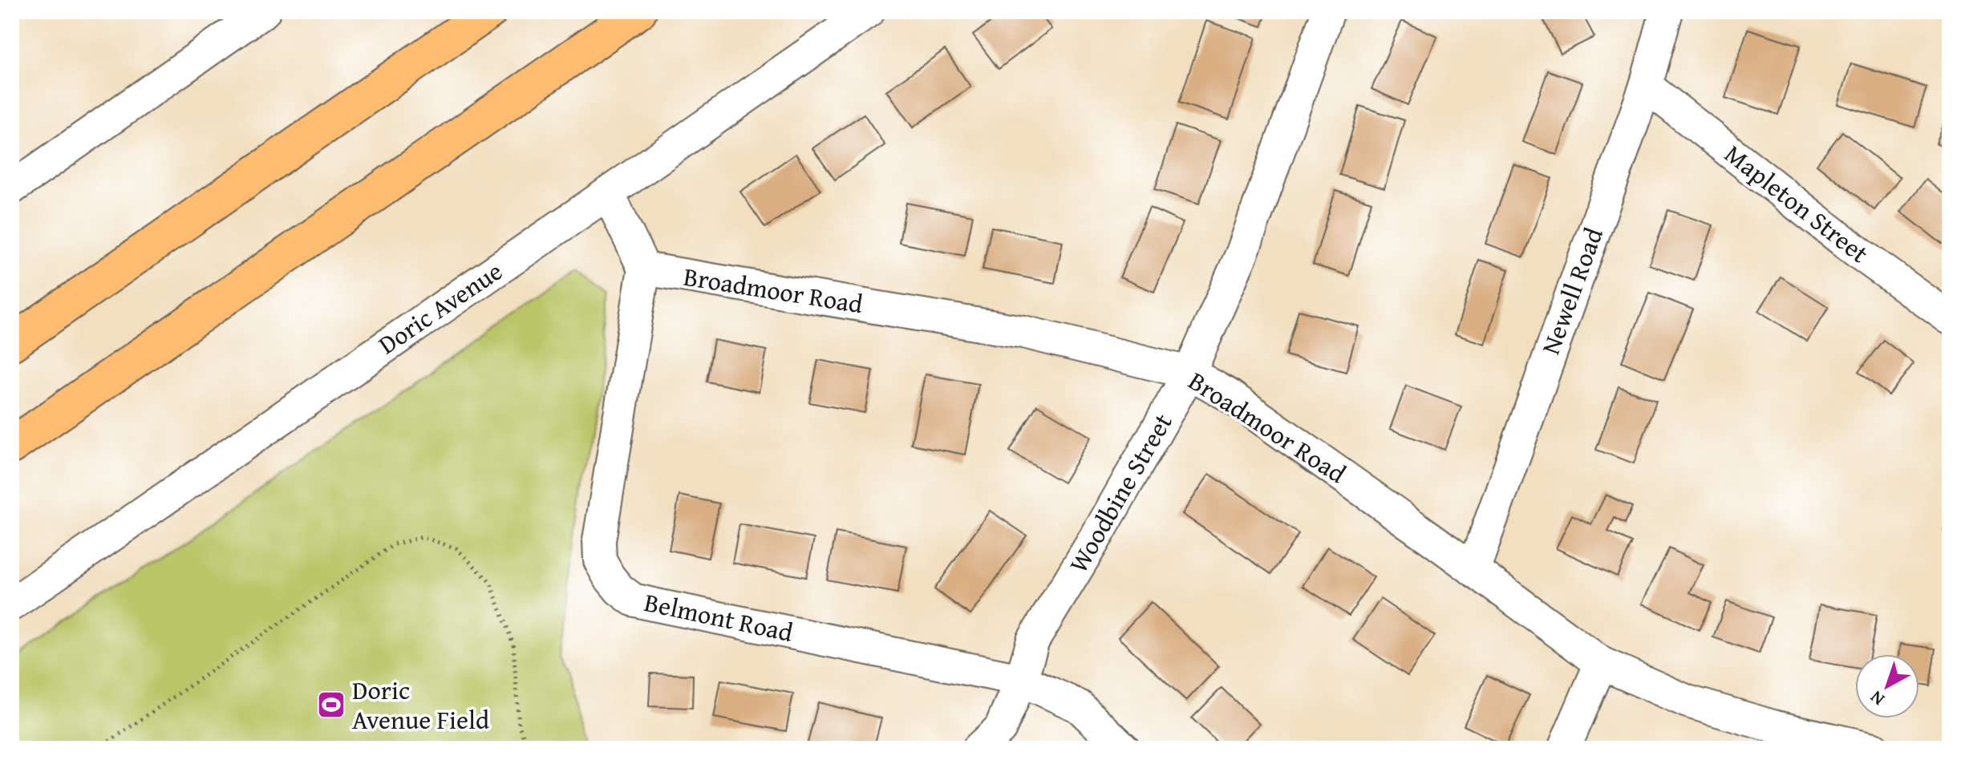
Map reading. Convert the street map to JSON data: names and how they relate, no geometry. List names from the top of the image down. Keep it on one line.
{"streets":{"street":["Mapleton Street","Broadmoor Road","Newell Road","Doric Avenue","Woodbine Street","Belmont Road"]},"crossings":[["Mapleton Street","Newell Road"],["Broadmoor Road","Newell Road"],["Broadmoor Road","Woodbine Street"],["Broadmoor Road","Belmont Road"],["Woodbine Street","Belmont Road"]],"places":{"sports":["Doric Avenue Field"]},"north":"bottom left"}
